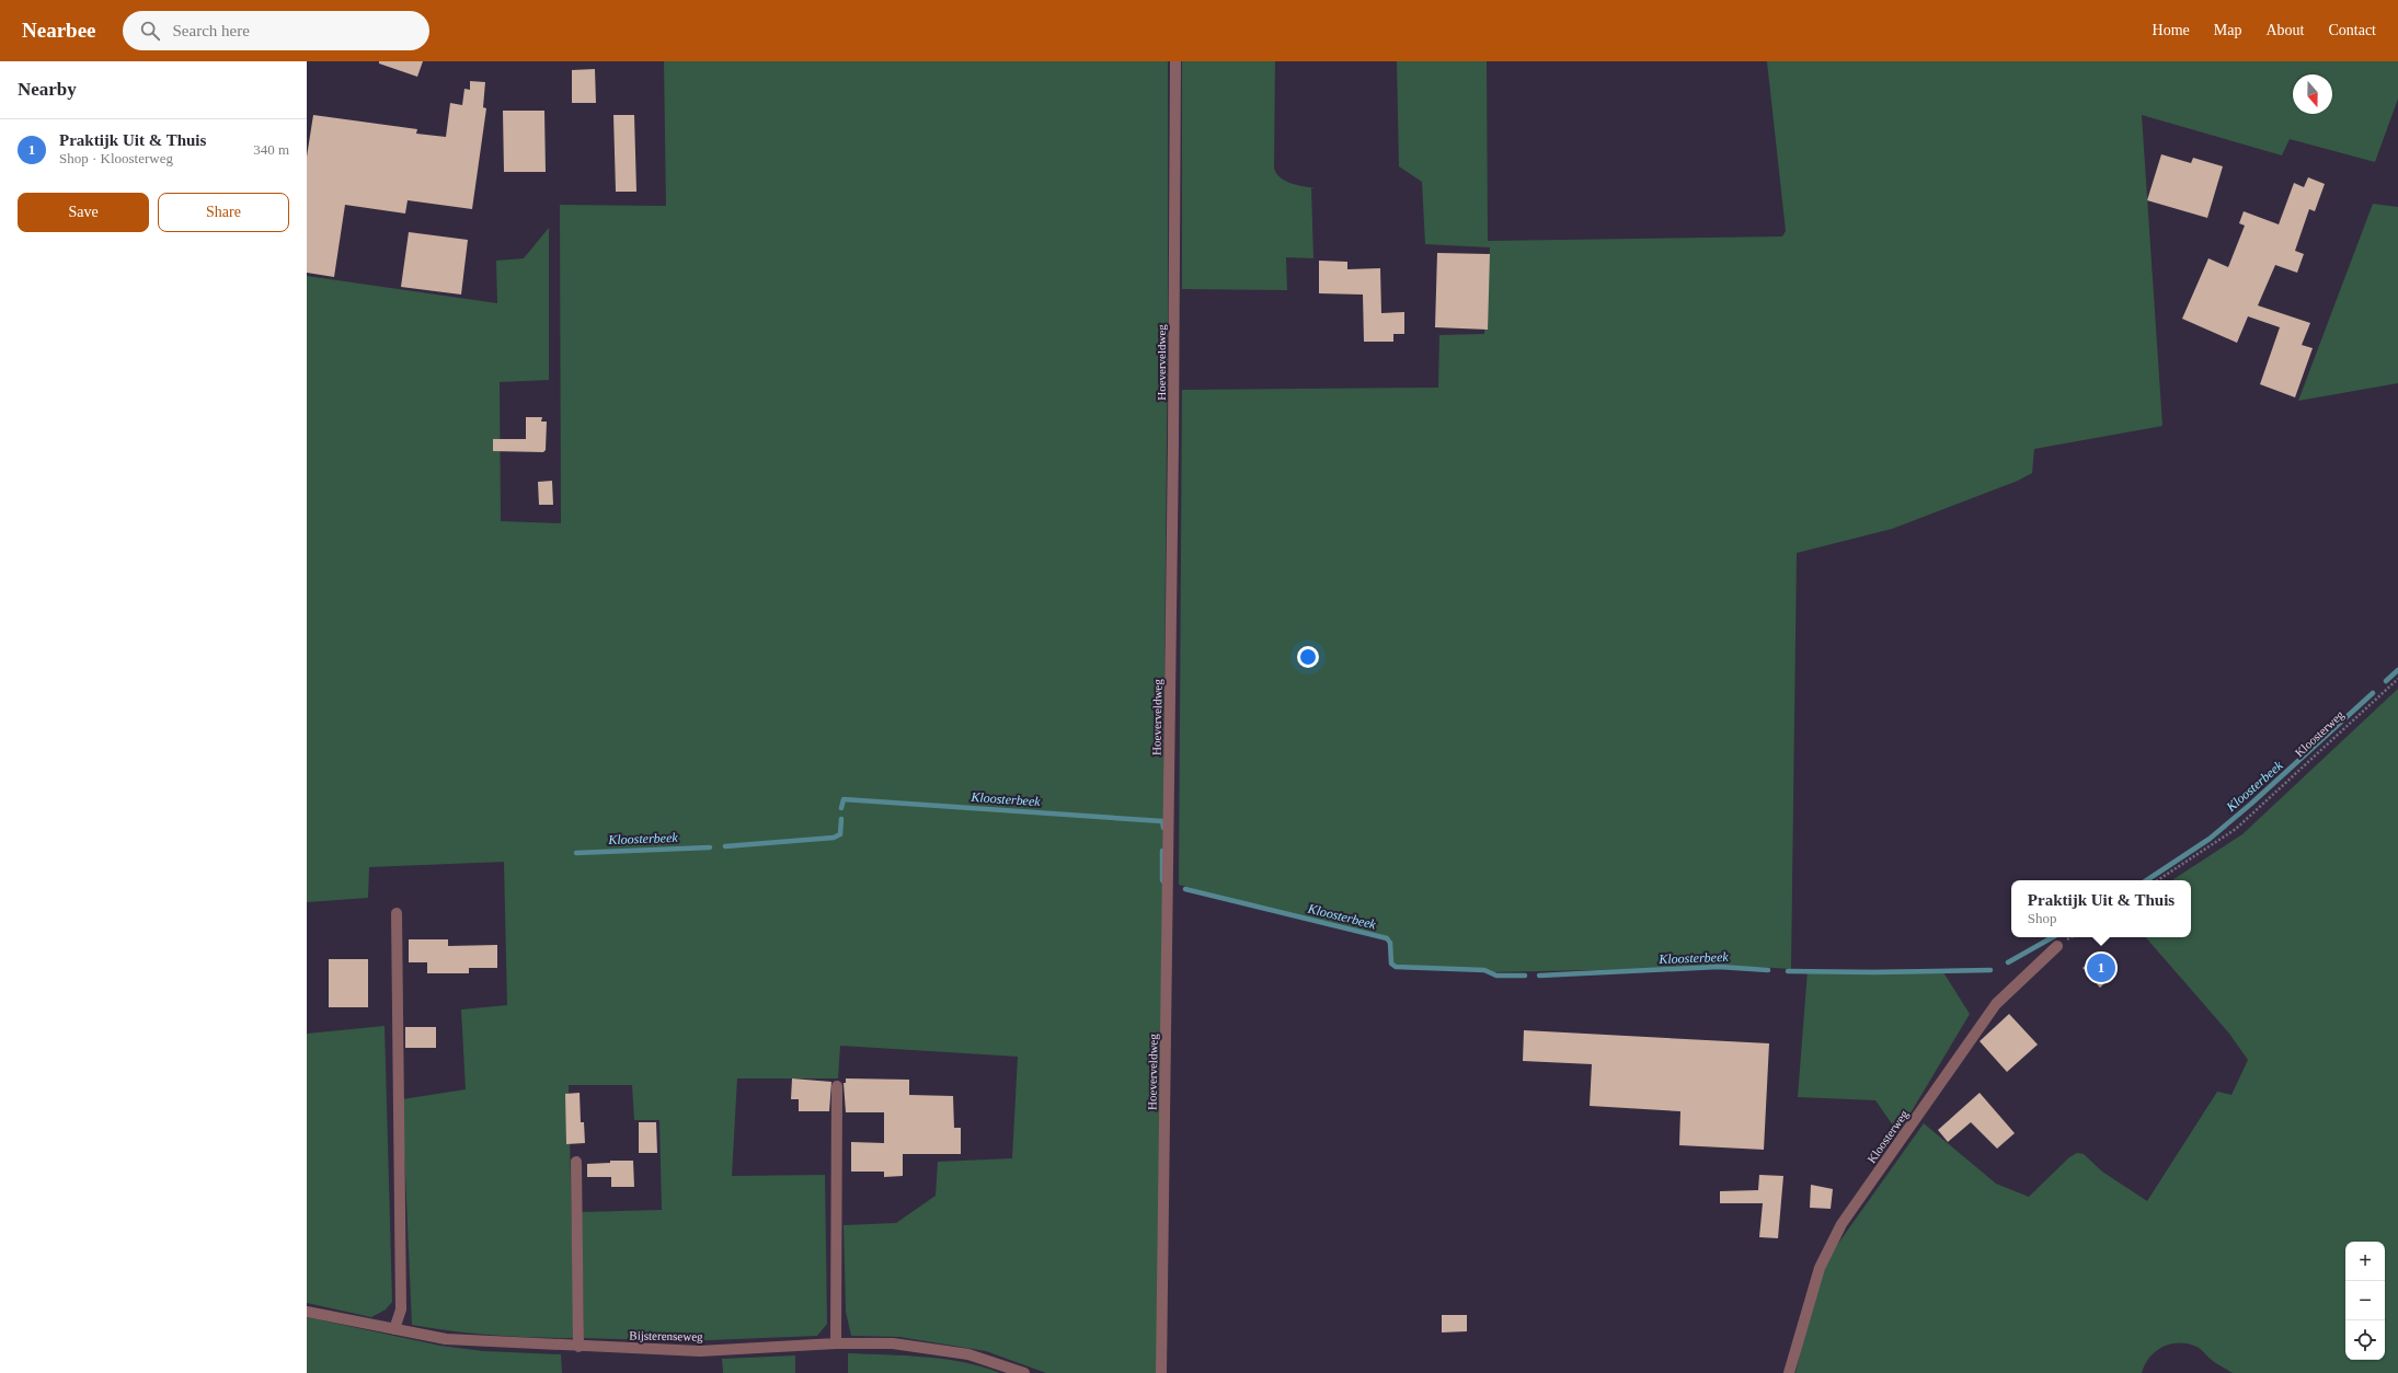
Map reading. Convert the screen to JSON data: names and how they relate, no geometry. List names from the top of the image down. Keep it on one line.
{"streets":{"street":["Hoeverveldweg","Kloosterweg","Bijsterenseweg"]},"water":["Kloosterbeek"],"north":"bottom","page":{"header":"Nearbee","search":"Search here","nav":["Home","Map","About","Contact"],"heading":"Nearby","list":[{"mark":"1","name":"Praktijk Uit & Thuis","note":"Shop · Kloosterweg","value":"340 m"}],"buttons":["Save","Share"],"popup":["Praktijk Uit & Thuis","Shop"],"pins":"1","map_buttons":["+","−"]}}
